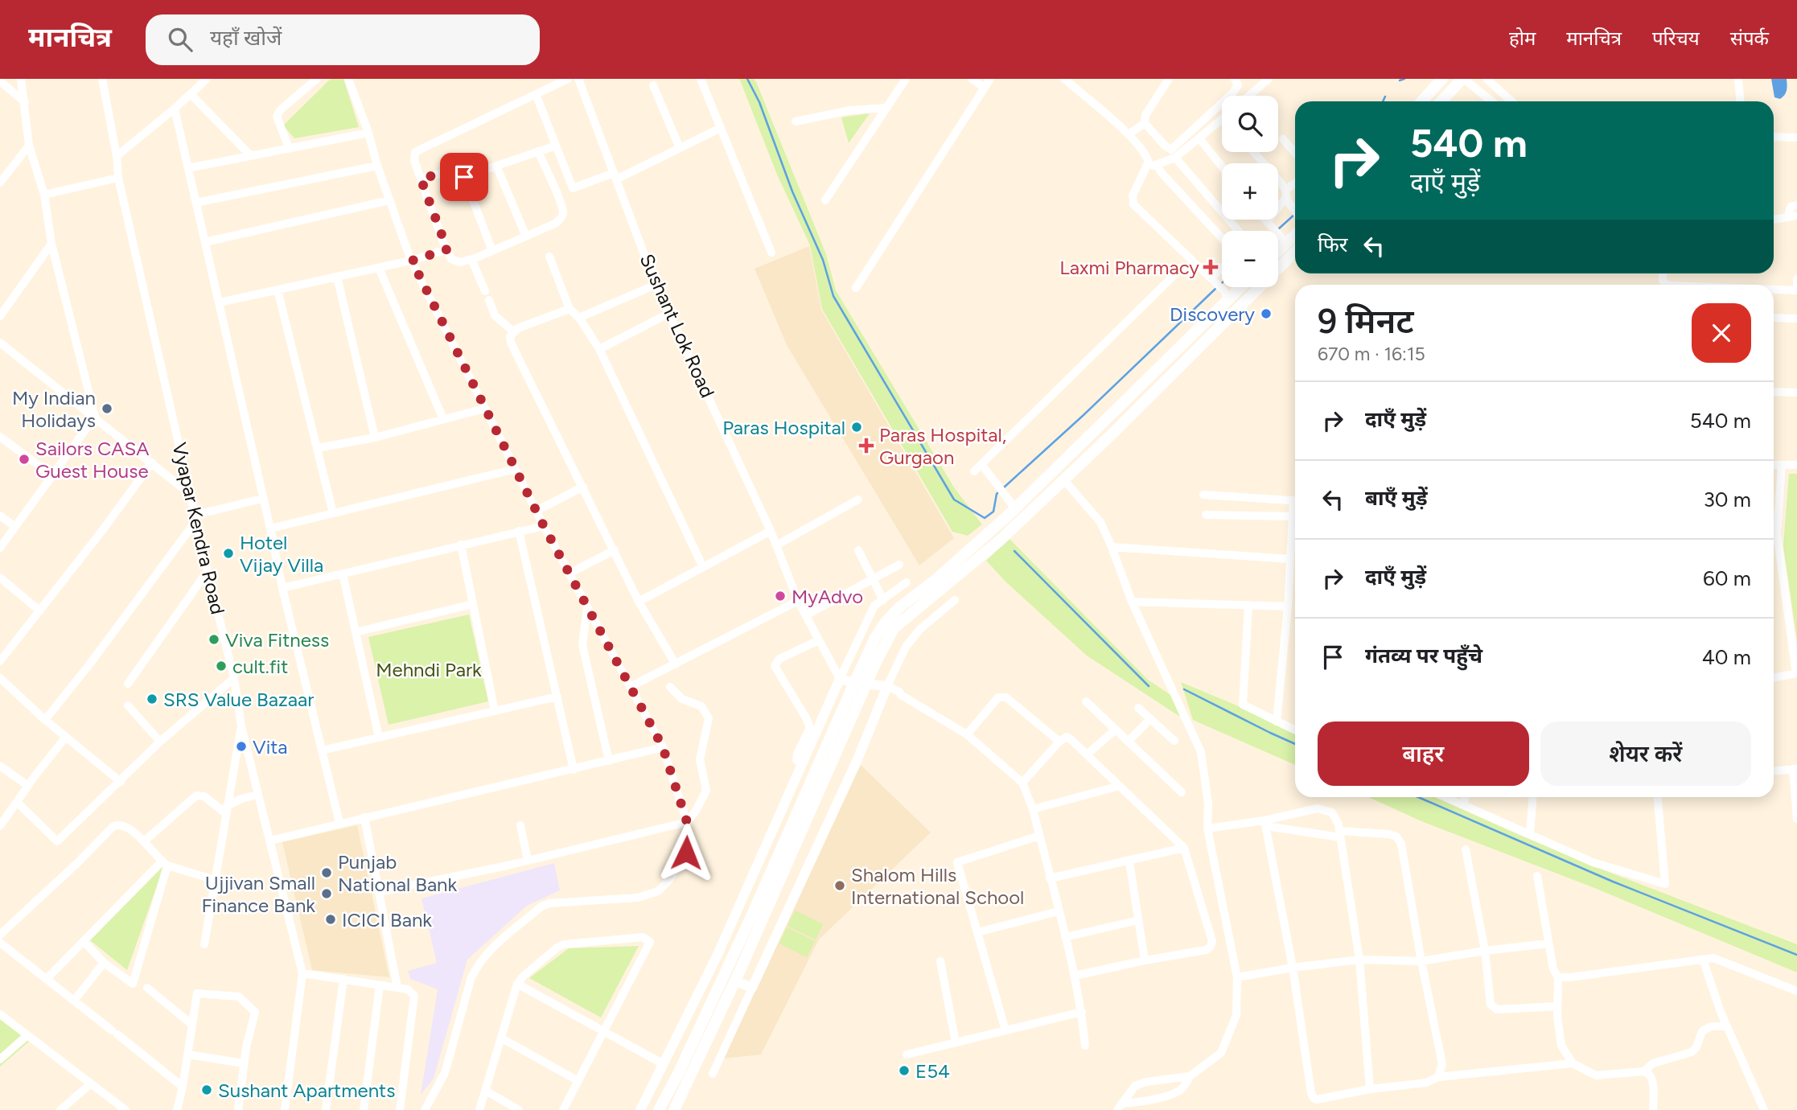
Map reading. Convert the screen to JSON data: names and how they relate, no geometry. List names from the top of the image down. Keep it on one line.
{"streets":{"street":["Sushant Lok Road","Vyapar Kendra Road"]},"parks":["Mehndi Park"],"places":{"health":["Laxmi Pharmacy","Paras Hospital, Gurgaon"],"other":["Discovery","My Indian Holidays","Paras Hospital","Sailors CASA Guest House","Hotel Vijay Villa","MyAdvo","Viva Fitness","cult.fit","SRS Value Bazaar","Vita","Punjab National Bank","Shalom Hills International School","Ujjivan Small Finance Bank","ICICI Bank","E54","Sushant Apartments"]},"page":{"header":"मानचित्र","search":"यहाँ खोजें","nav":["होम","मानचित्र","परिचय","संपर्क"],"map_buttons":["+","−"],"turn":["540 m","दाएँ मुड़ें"],"then":"फिर","heading":["9 मिनट","670 m · 16:15"],"list":[{"name":"दाएँ मुड़ें","value":"540 m"},{"name":"बाएँ मुड़ें","value":"30 m"},{"name":"दाएँ मुड़ें","value":"60 m"},{"name":"गंतव्य पर पहुँचे","value":"40 m"}],"buttons":["बाहर","शेयर करें"]}}
